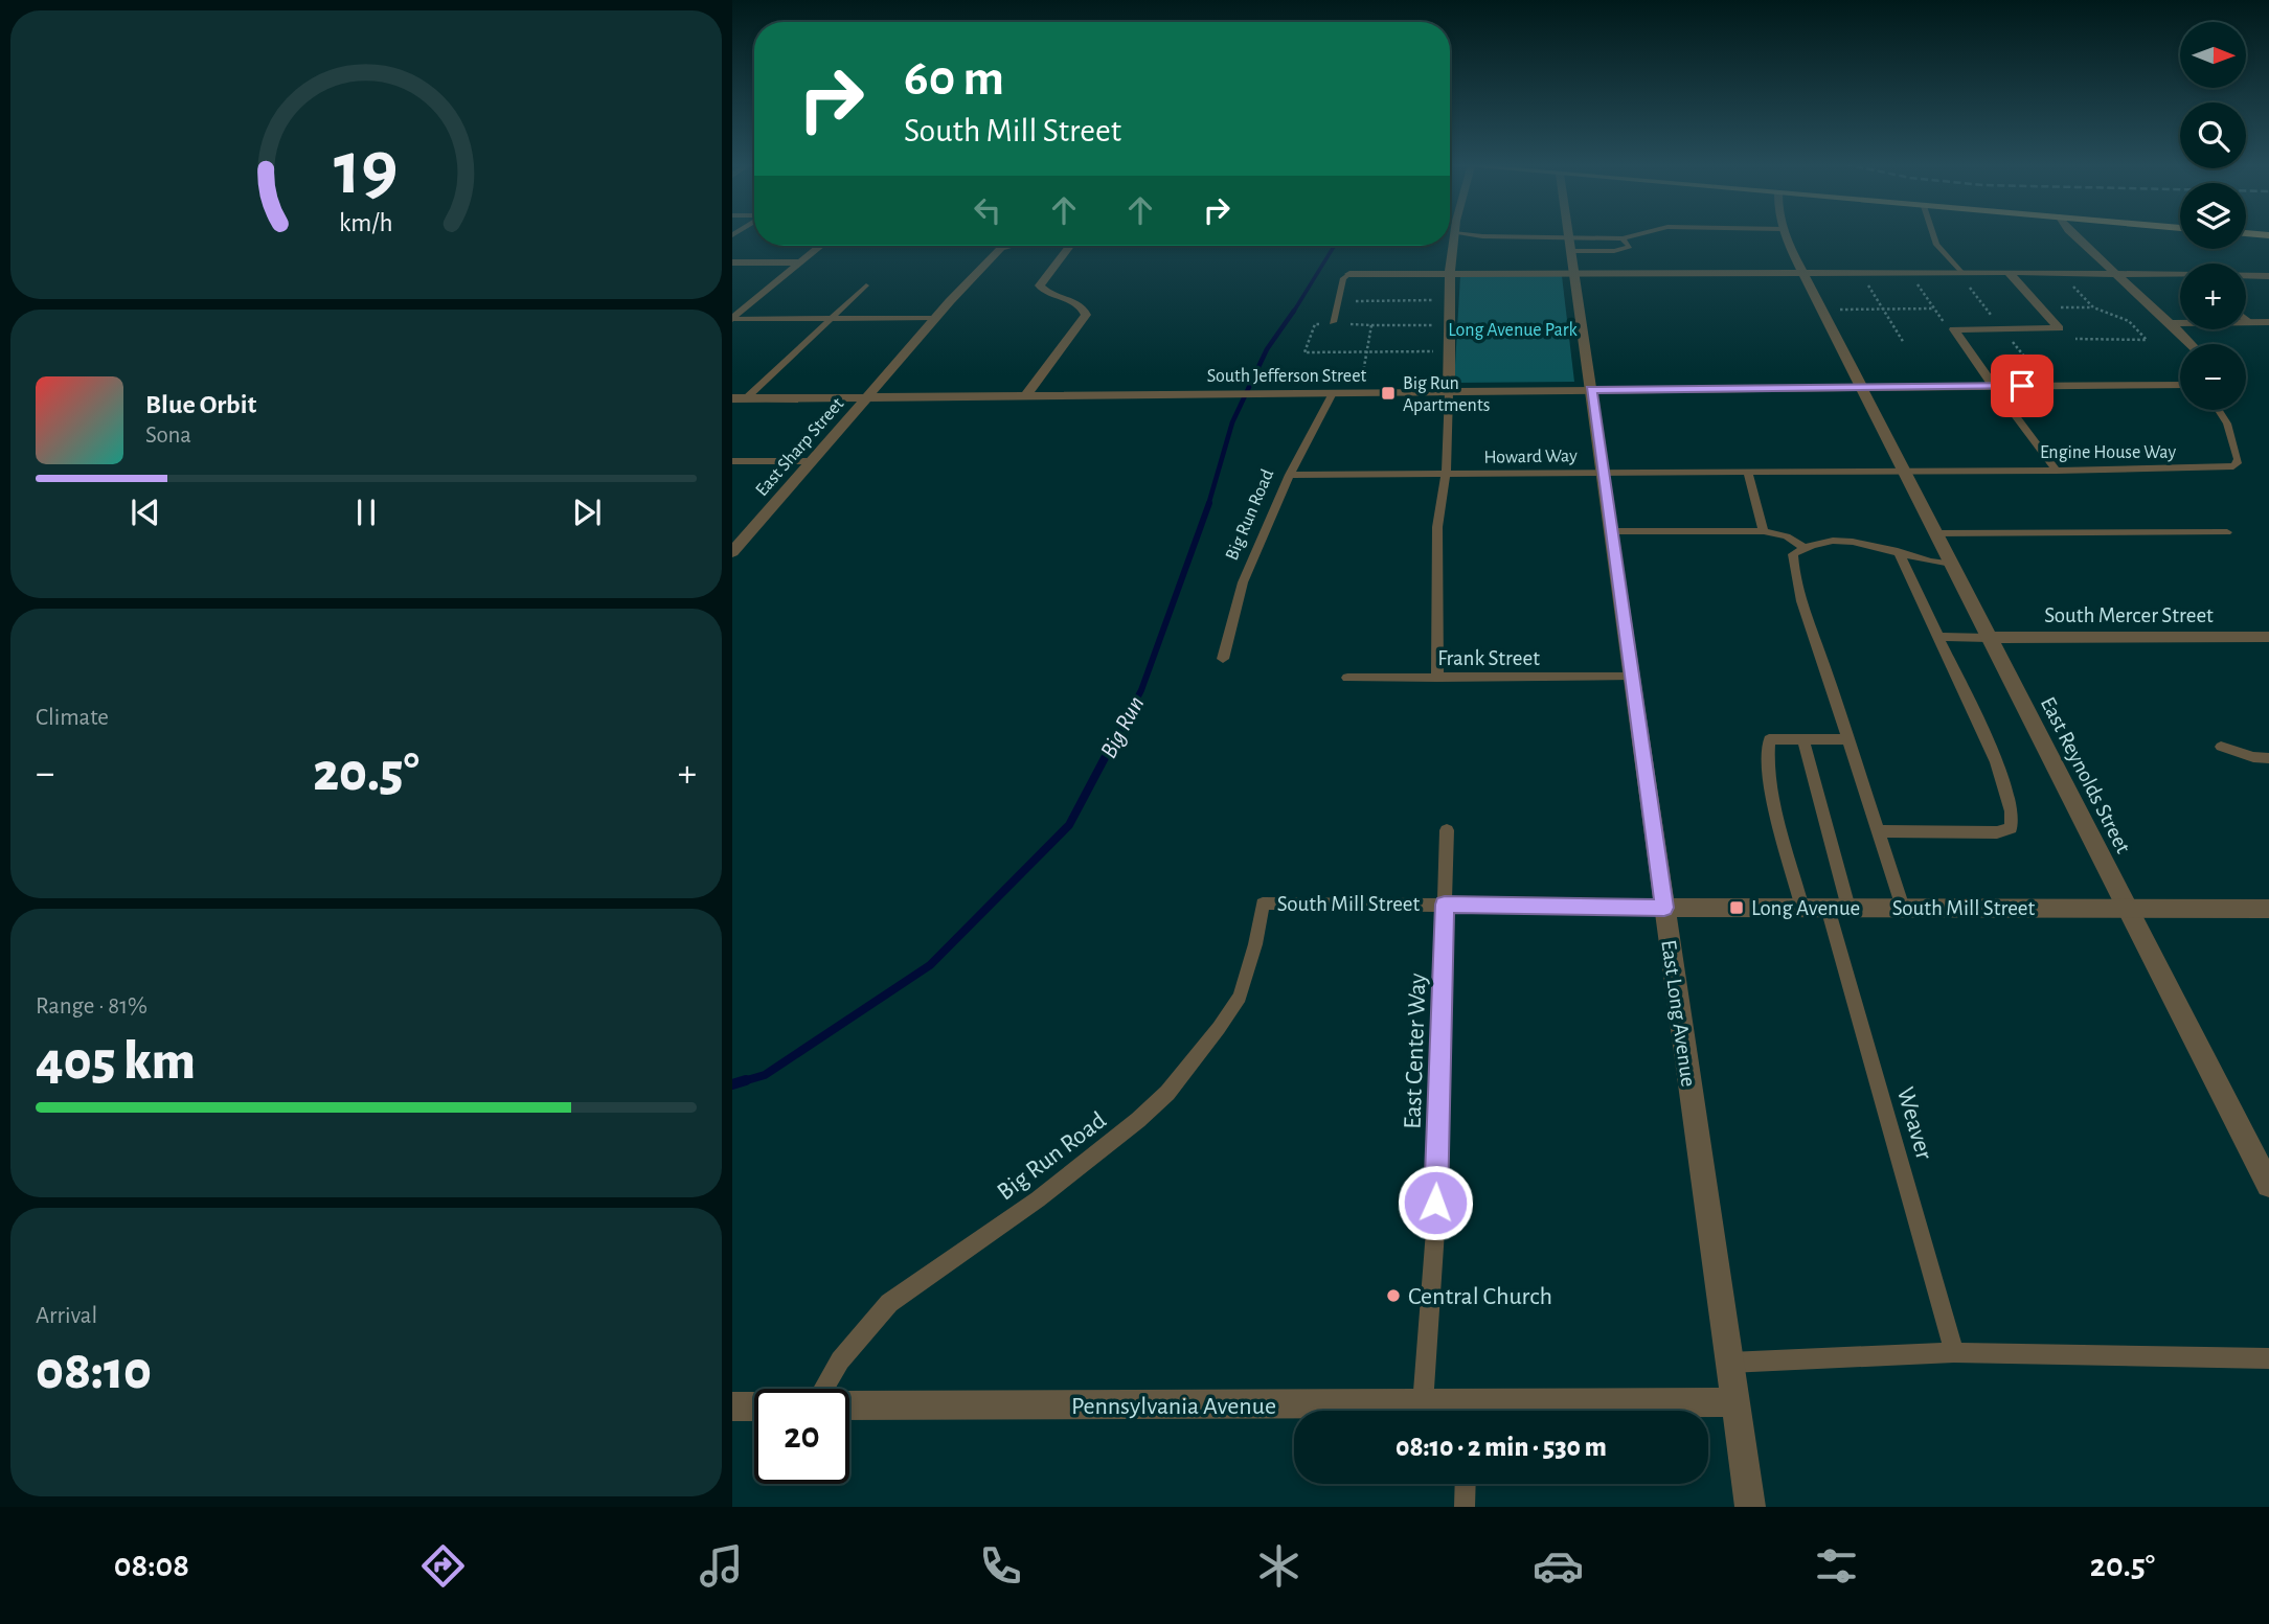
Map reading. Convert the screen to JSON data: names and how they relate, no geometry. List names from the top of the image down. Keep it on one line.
{"streets":{"street":["South Jefferson Street","East Sharp Street","South Mercer Street","East Reynolds Street","South Mill Street","East Long Avenue","Pennsylvania Avenue"],"lane":["Engine House Way","Howard Way","Big Run Road","Frank Street","East Center Way","Weaver"]},"crossings":[["South Jefferson Street","East Sharp Street"],["South Jefferson Street","Big Run Road"],["South Jefferson Street","East Reynolds Street"],["South Jefferson Street","East Long Avenue"],["Engine House Way","Howard Way"],["Engine House Way","East Reynolds Street"],["Howard Way","Big Run Road"],["Howard Way","East Reynolds Street"],["Howard Way","East Long Avenue"],["Big Run Road","South Mill Street"],["South Mercer Street","East Reynolds Street"],["Frank Street","East Long Avenue"],["East Reynolds Street","South Mill Street"],["South Mill Street","East Long Avenue"],["South Mill Street","East Center Way"],["South Mill Street","Weaver"],["East Long Avenue","Pennsylvania Avenue"],["East Center Way","Pennsylvania Avenue"]],"water":["Big Run"],"parks":["Long Avenue Park"],"places":{"transit":["Big Run Apartments","Long Avenue"],"other":["Central Church"]},"north":"right","page":{"map_buttons":["+","−"],"turn":["60 m","South Mill Street"],"song":["Blue Orbit","Sona"],"tile":["Climate",["Range · 81%","405 km"],["Arrival","08:10"]],"heat":["−","20.5°","+"],"limit":"20","trip":"08:10 · 2 min · 530 m","tabs":["08:08","20.5°"],"gauge":["19","km/h"]}}
